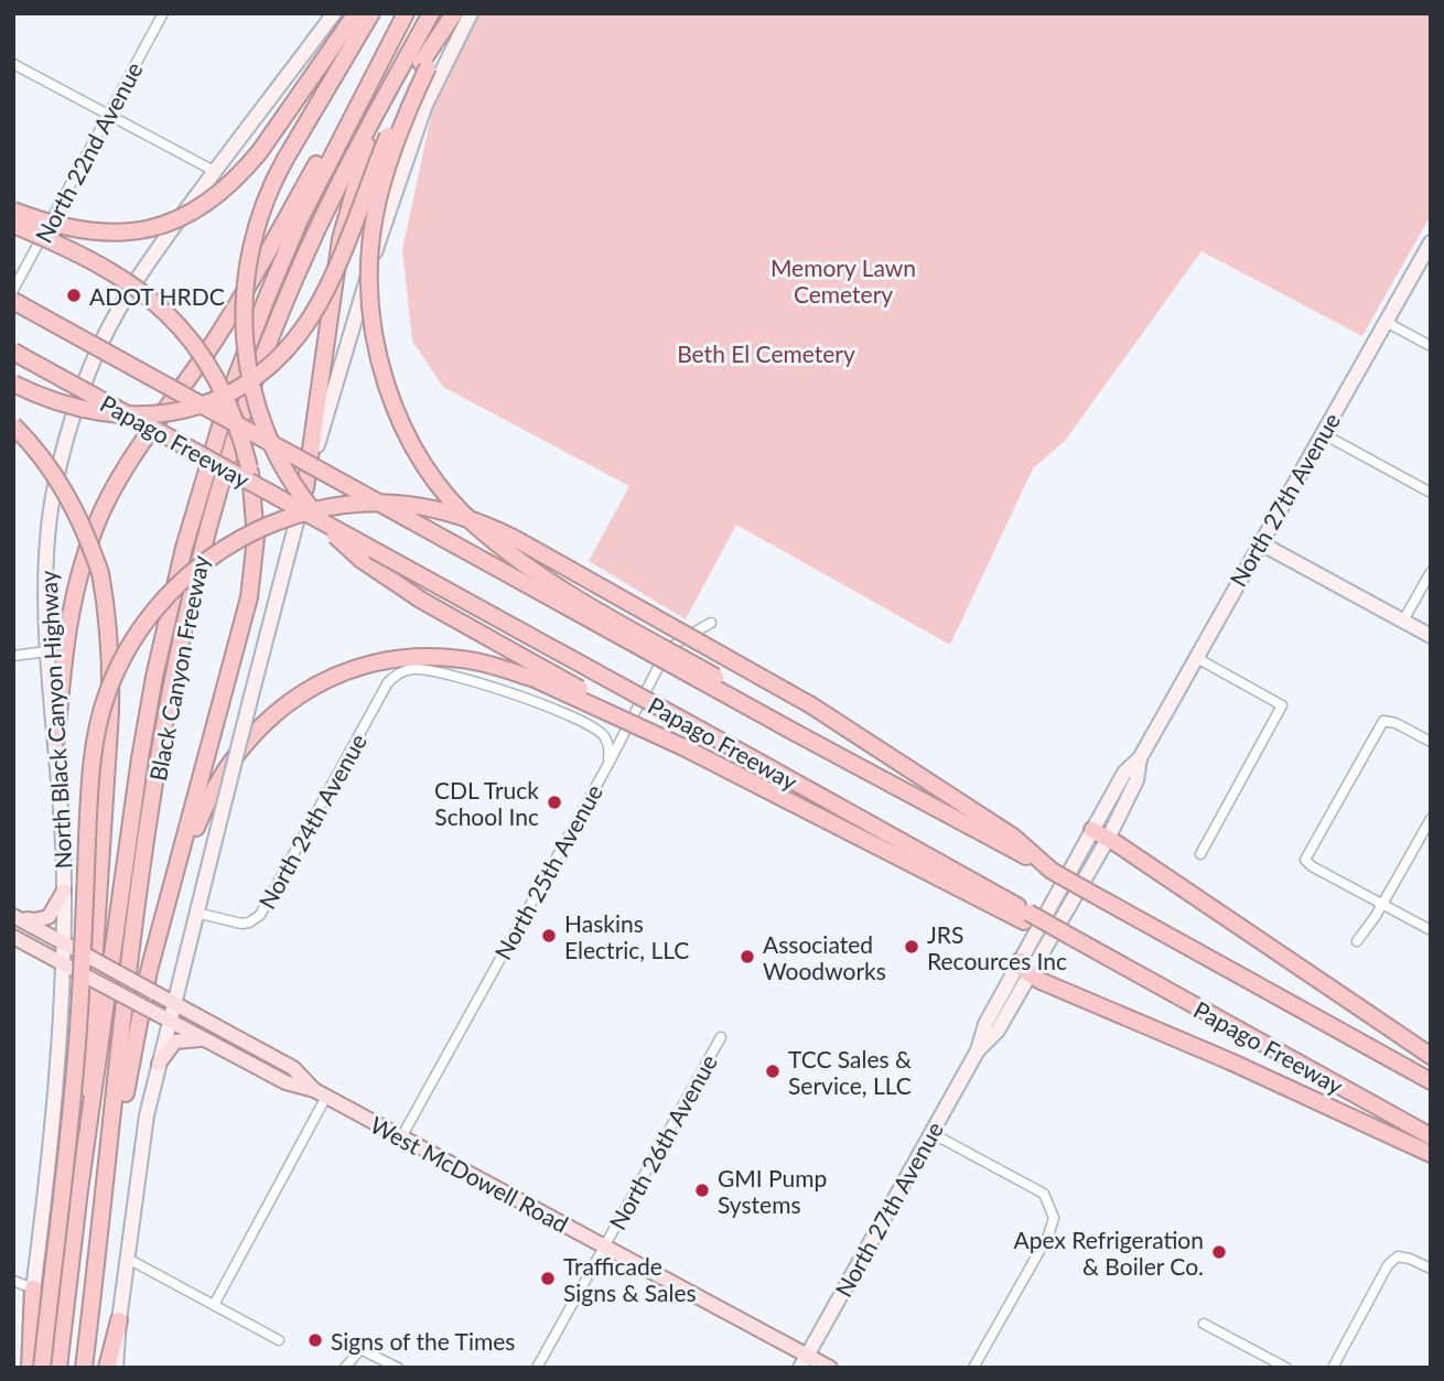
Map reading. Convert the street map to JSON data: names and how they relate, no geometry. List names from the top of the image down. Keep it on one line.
{"streets":{"highway":["Papago Freeway","Black Canyon Freeway"],"main road":["North 27th Avenue","North Black Canyon Highway","West McDowell Road"],"street":["North 22nd Avenue","North 24th Avenue","North 25th Avenue","North 26th Avenue"]},"crossings":[["North 27th Avenue","West McDowell Road"],["North Black Canyon Highway","West McDowell Road"],["North 24th Avenue","North 25th Avenue"],["North 25th Avenue","West McDowell Road"],["North 26th Avenue","West McDowell Road"]],"parks":["Memory Lawn Cemetery","Beth El Cemetery"],"places":["ADOT HRDC","CDL Truck School Inc","Haskins Electric, LLC","JRS Recources Inc","Associated Woodworks","TCC Sales & Service, LLC","GMI Pump Systems","Apex Refrigeration & Boiler Co.","Trafficade Signs & Sales","Signs of the Times"]}
